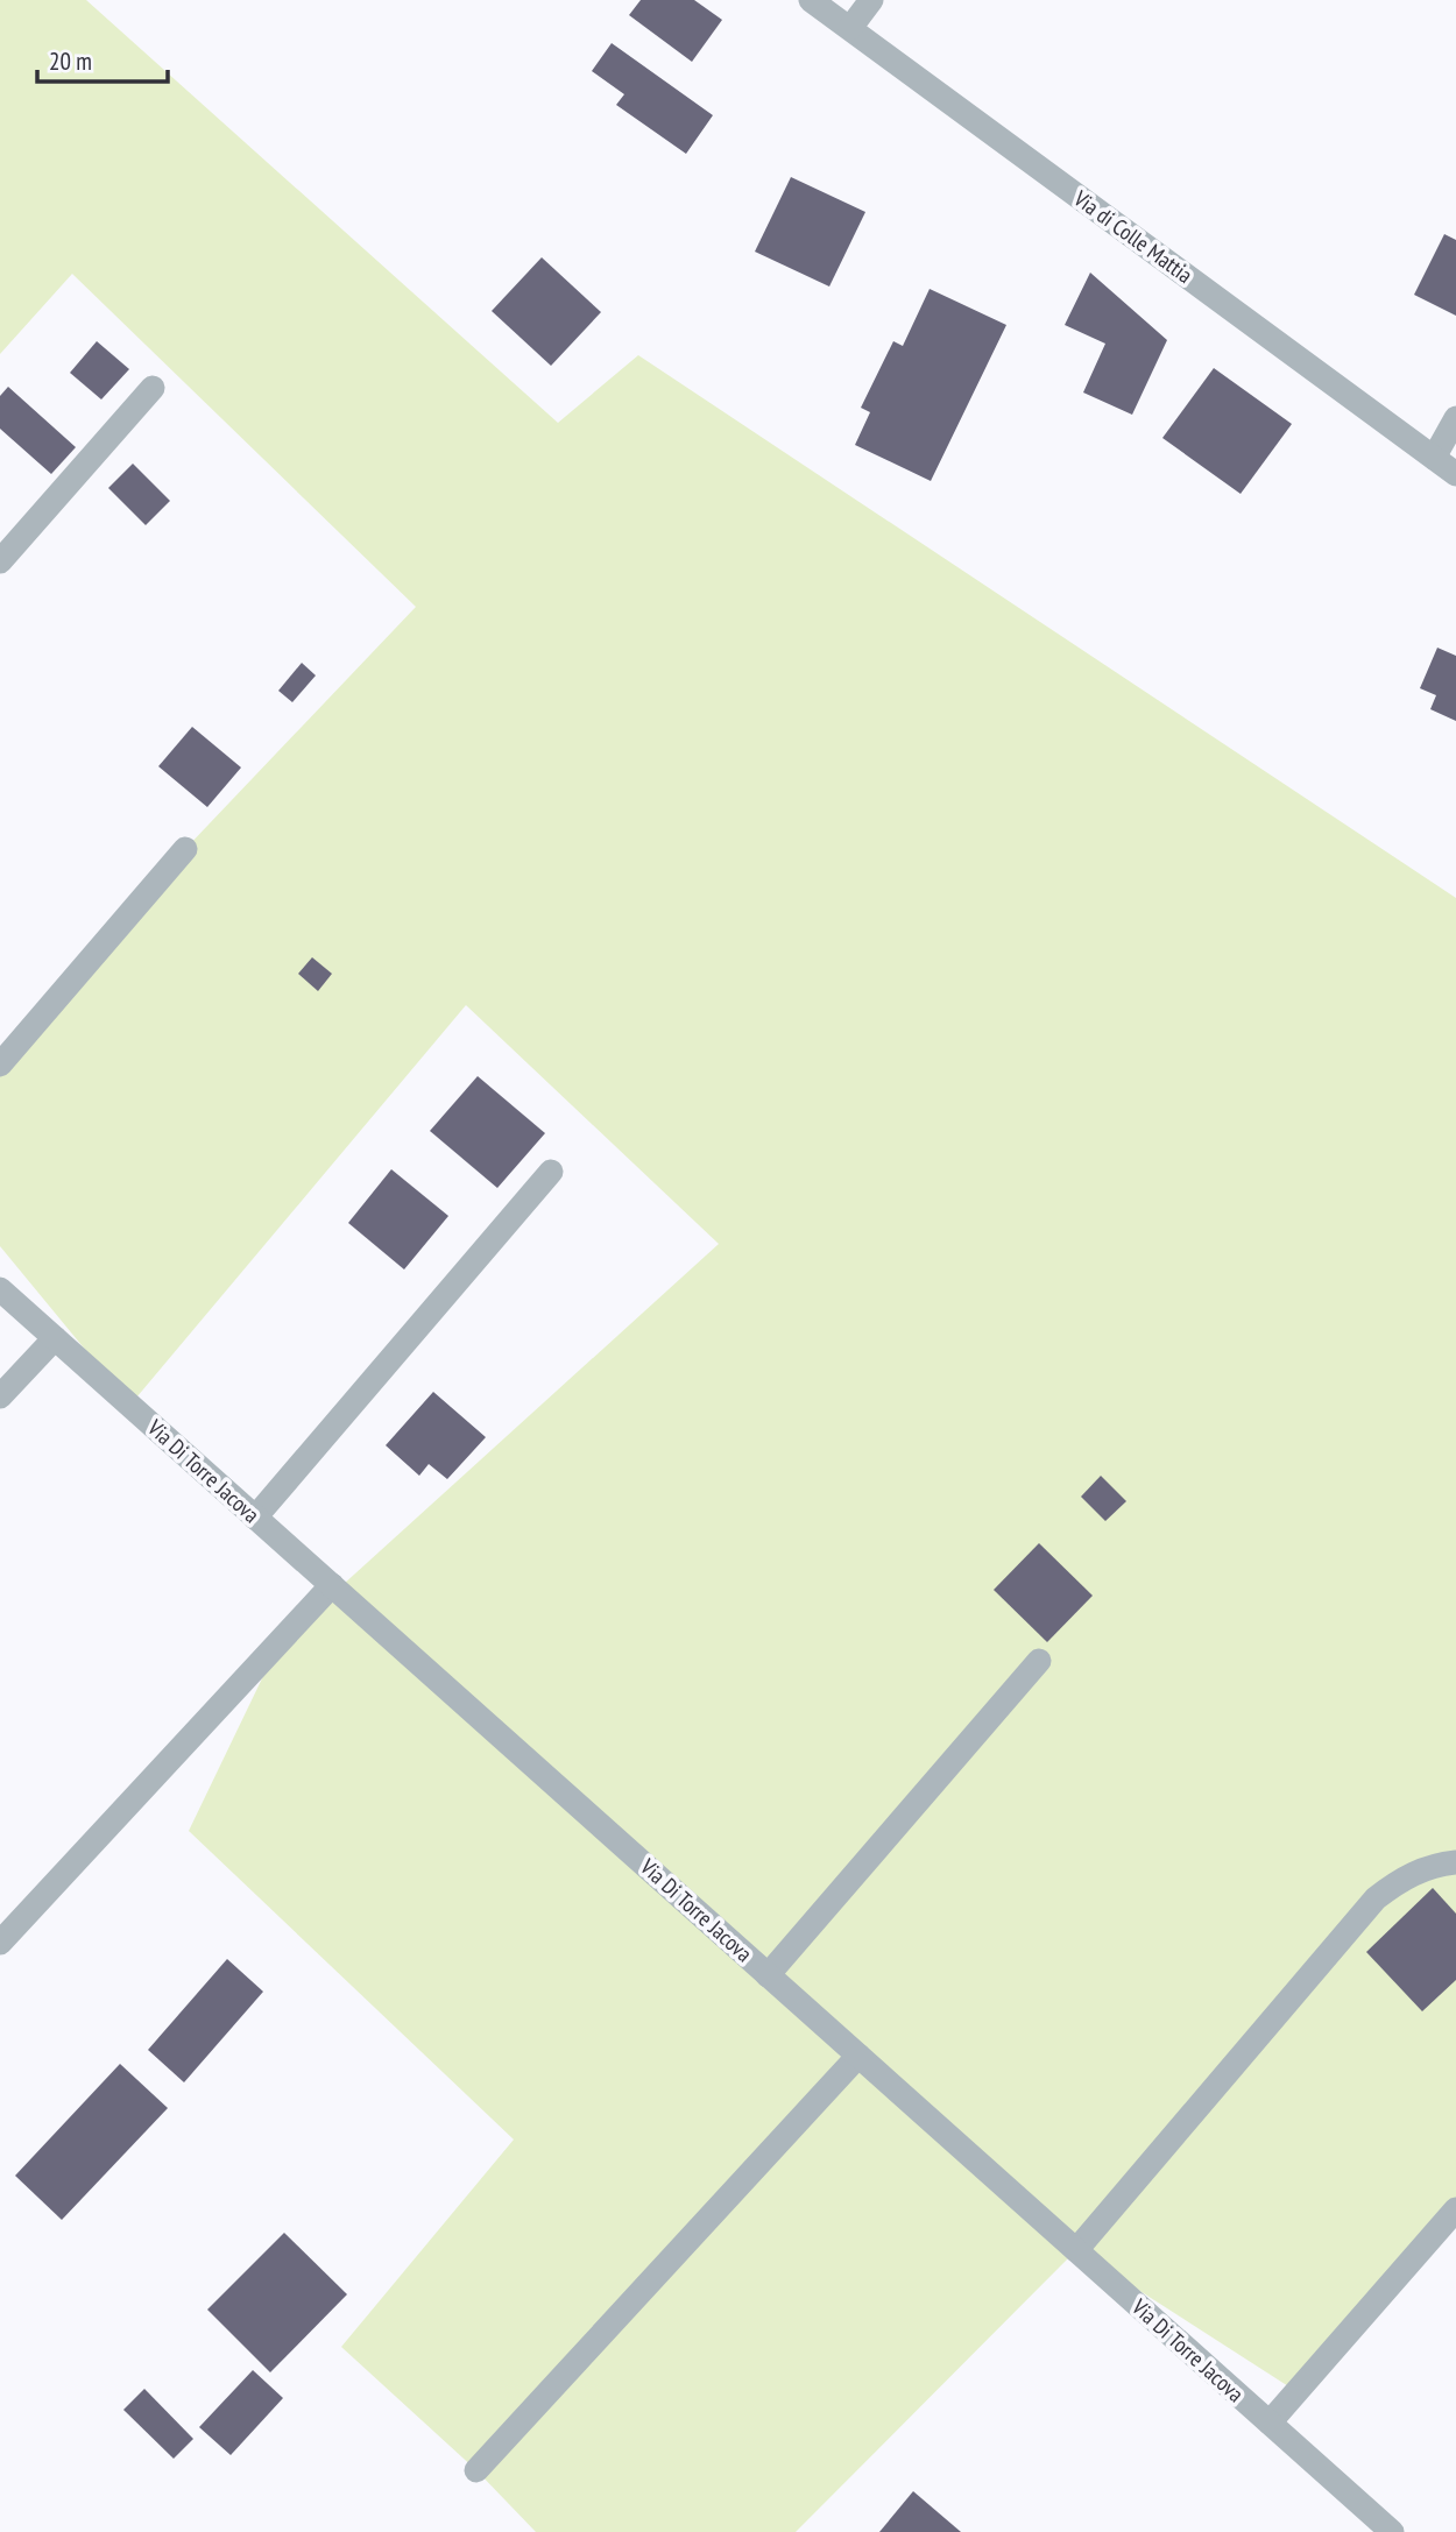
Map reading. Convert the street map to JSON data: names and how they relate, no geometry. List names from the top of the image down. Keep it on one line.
{"streets":{"street":["Via di Colle Mattia","Via Di Torre Jacova"]},"scale_bar":"20 m"}
